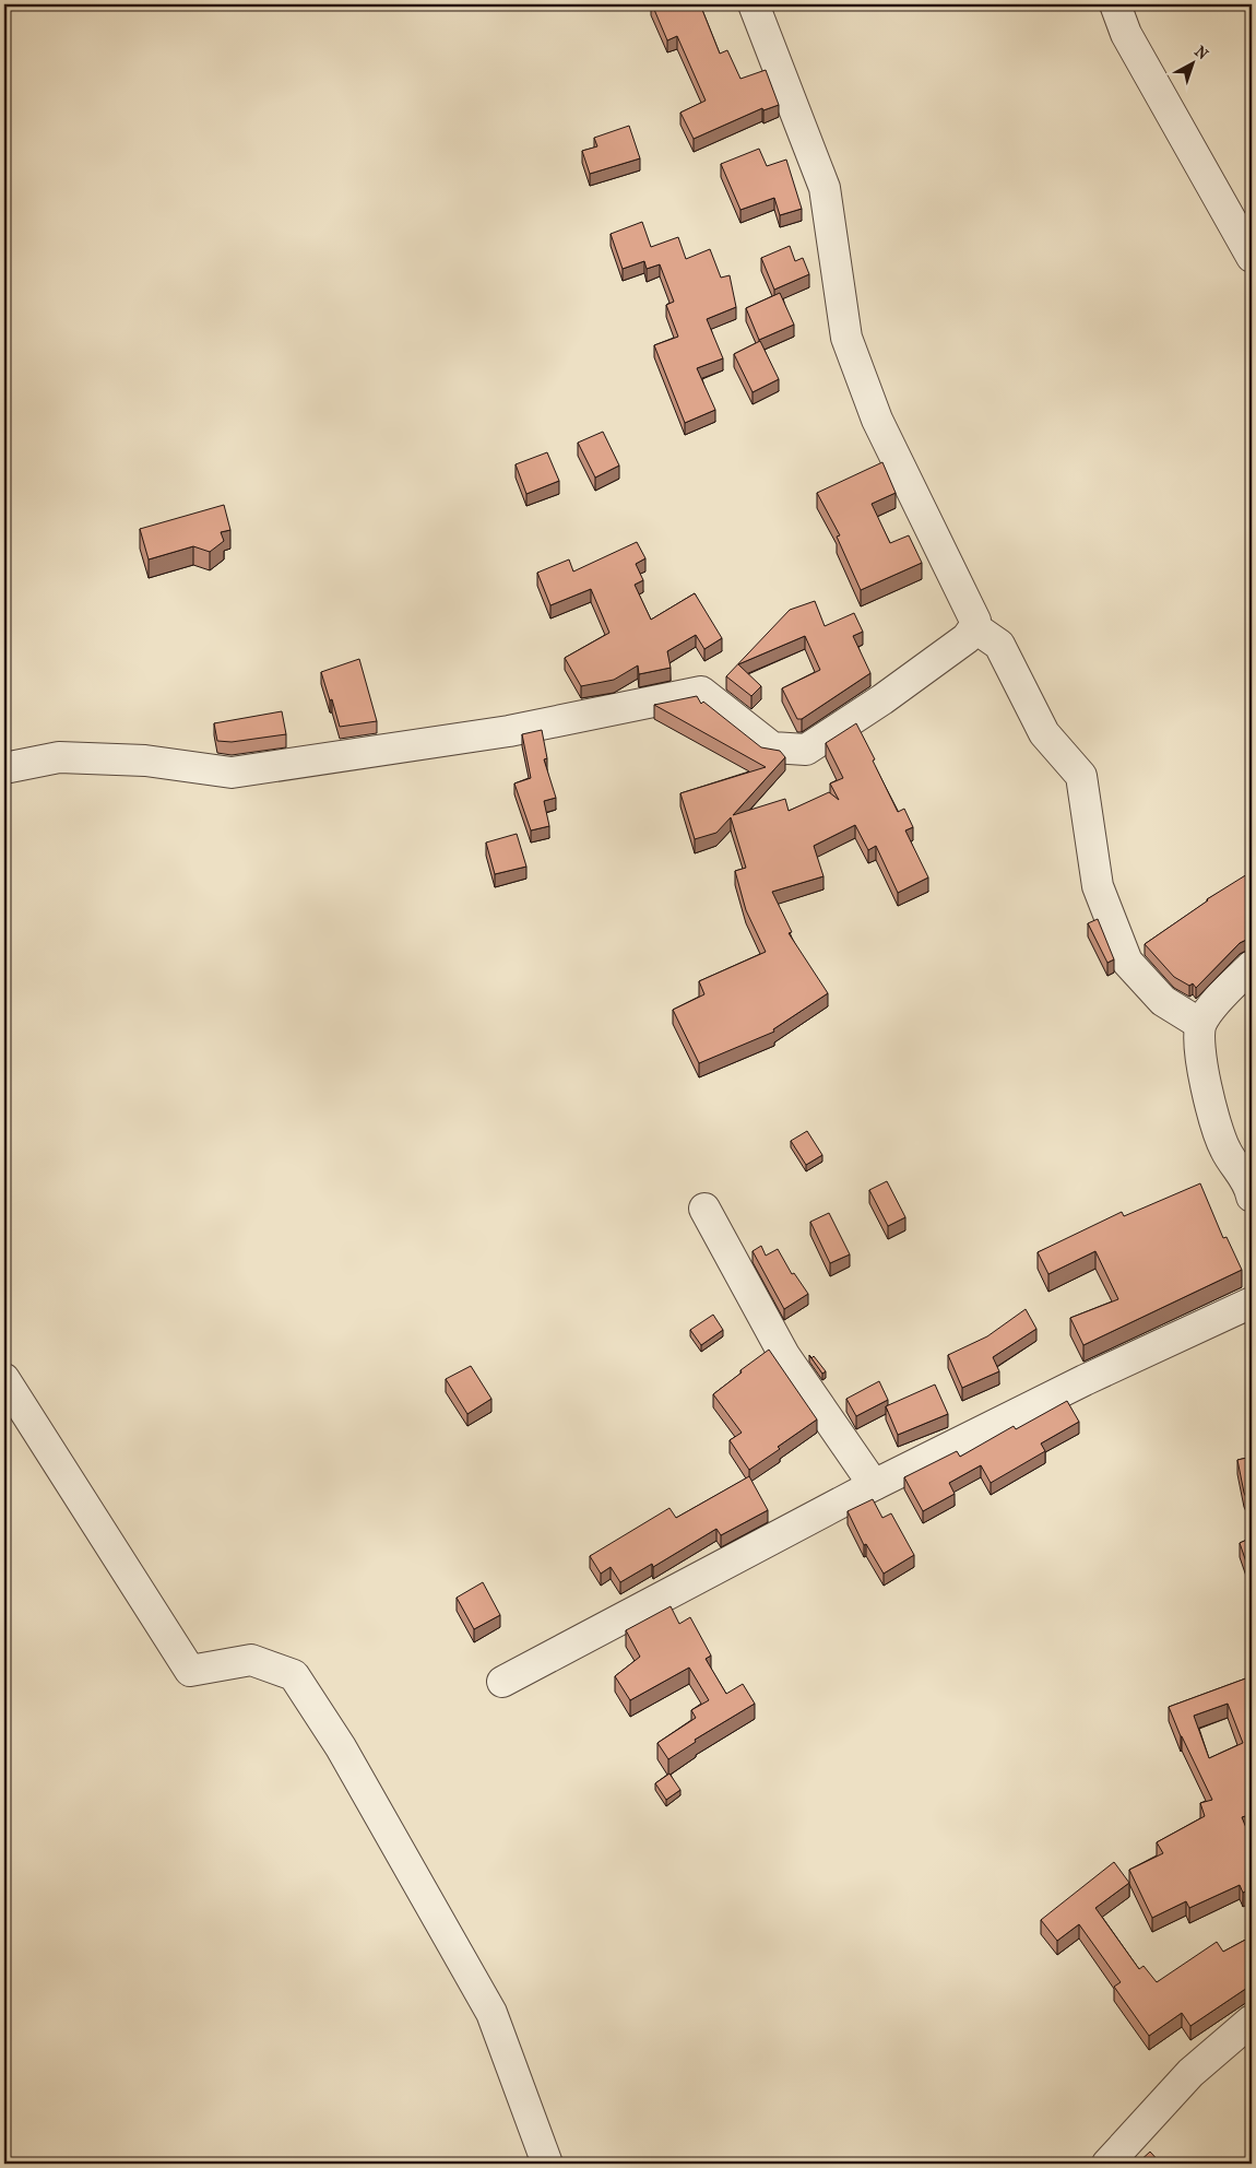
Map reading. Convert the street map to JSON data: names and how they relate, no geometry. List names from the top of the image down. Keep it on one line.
{"north":"top right"}
